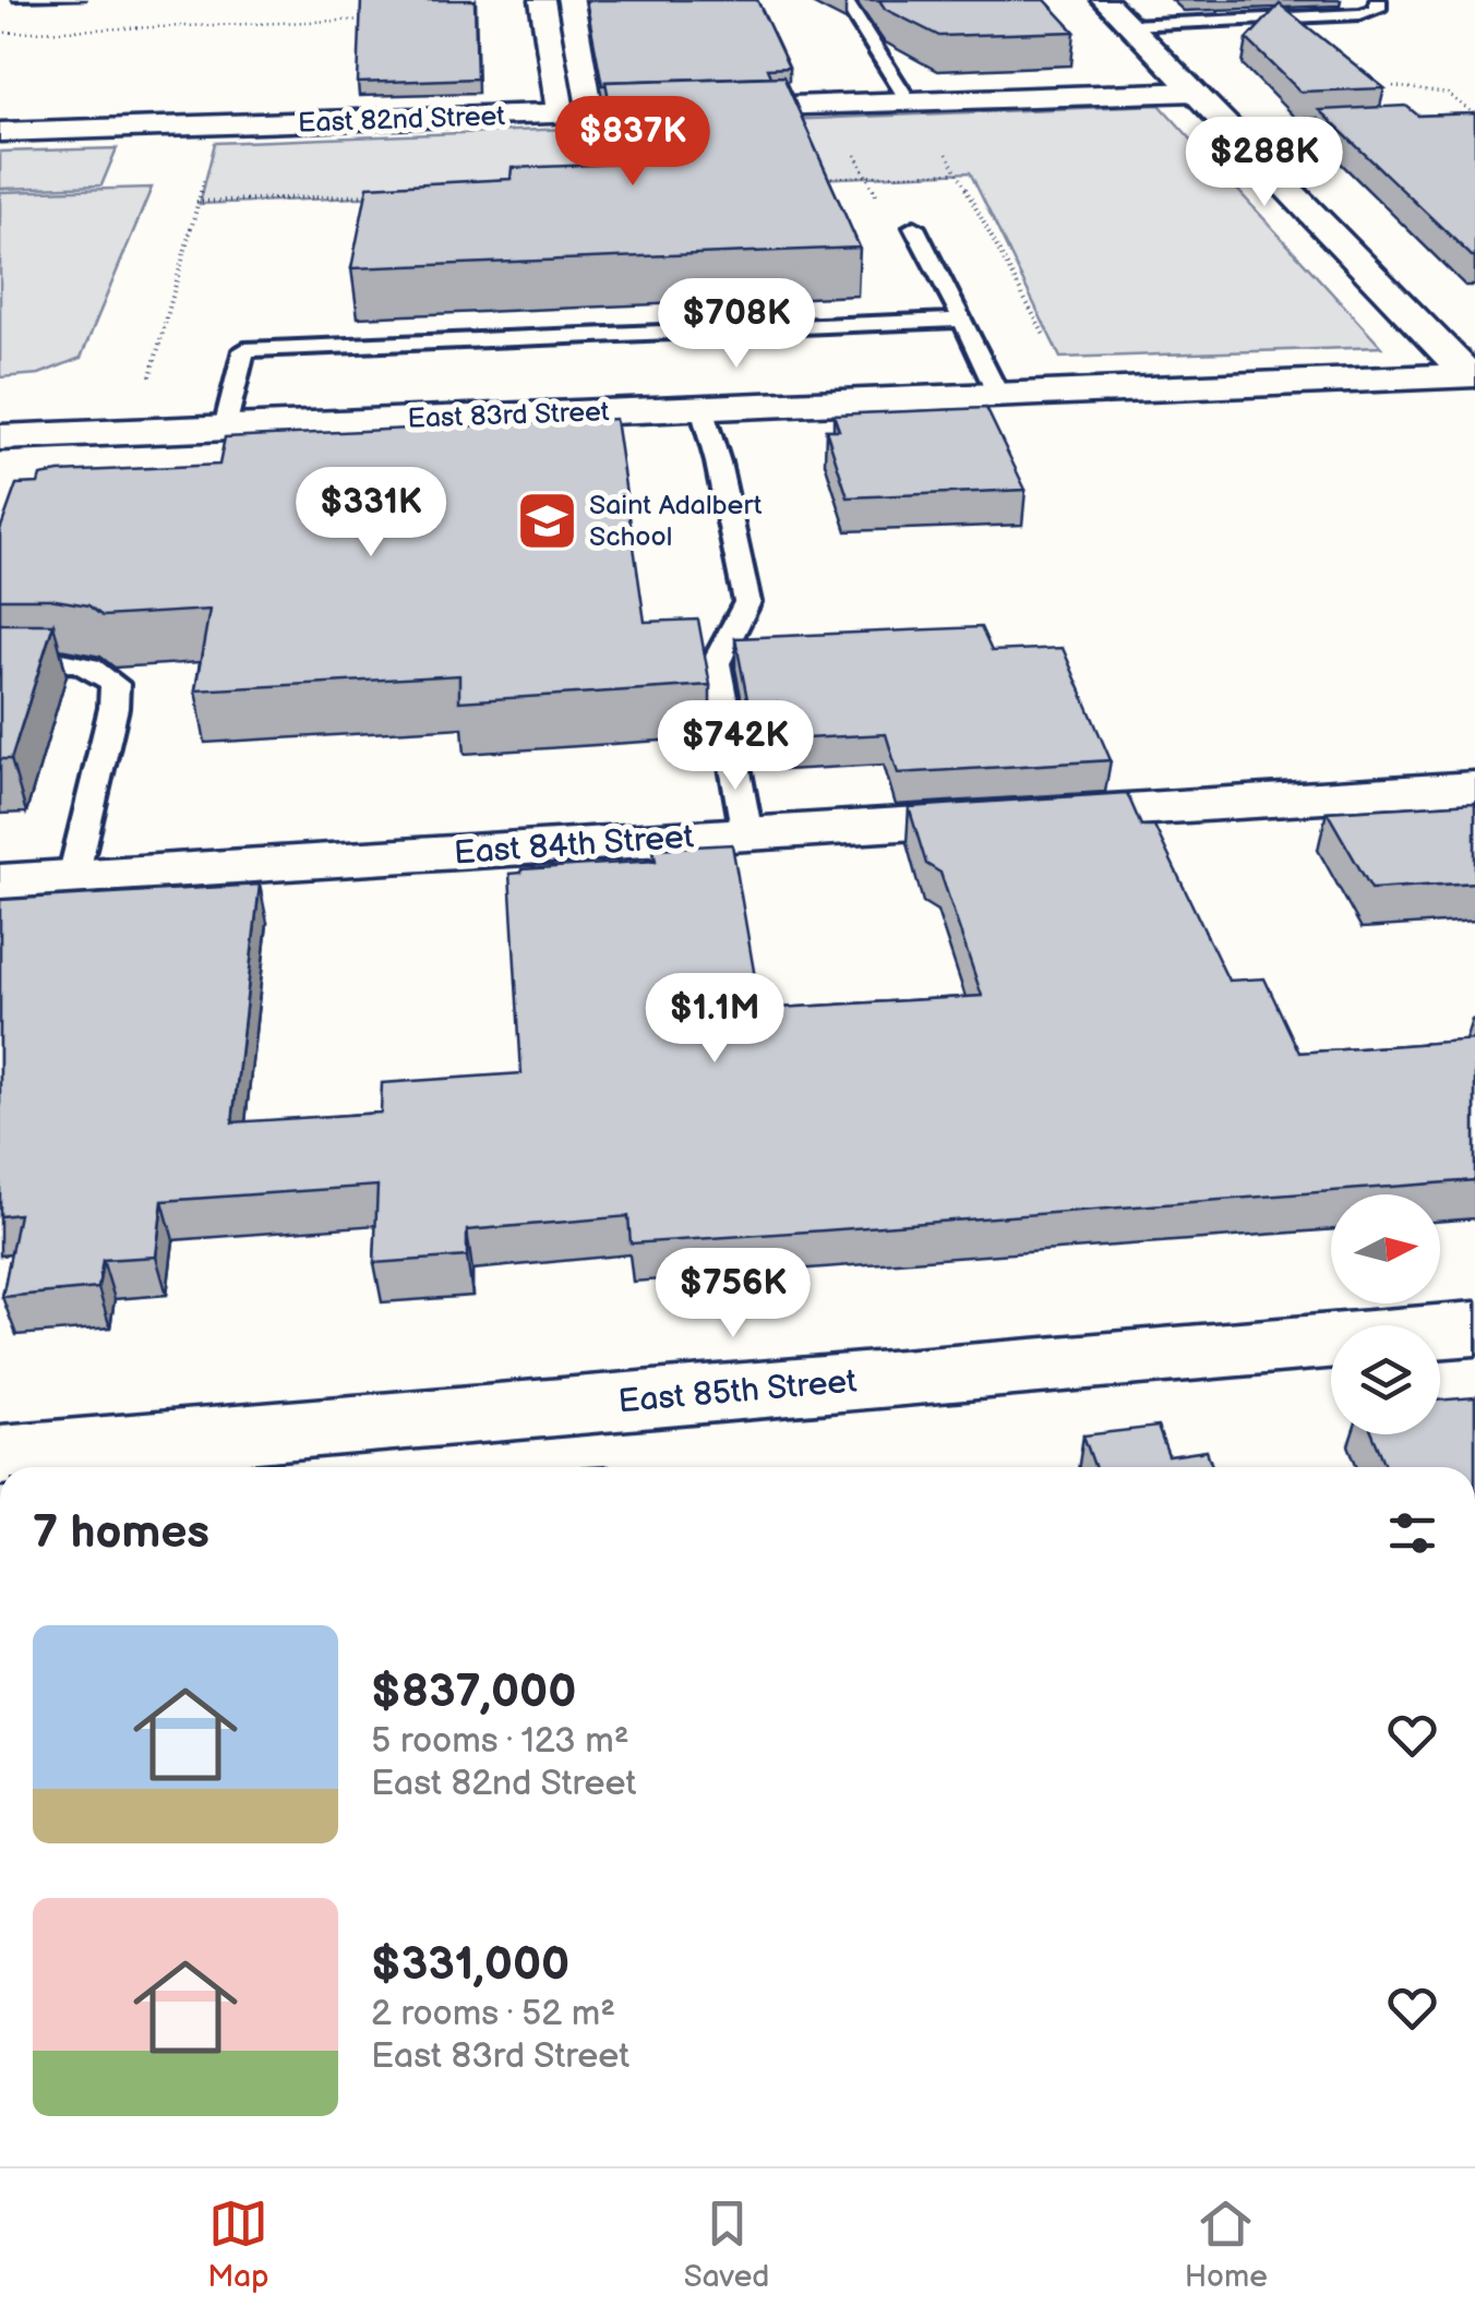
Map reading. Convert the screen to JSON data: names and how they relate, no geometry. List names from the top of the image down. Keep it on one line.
{"streets":{"street":["East 82nd Street","East 83rd Street","East 84th Street","East 85th Street"]},"places":{"school or university":["Saint Adalbert School"]},"north":"right","page":{"price":["$837K","$288K","$708K","$331K","$742K","$1.1M","$756K"],"heading":"7 homes","list":[{"name":"$837,000","note":"5 rooms · 123 m² · East 82nd Street"},{"name":"$331,000","note":"2 rooms · 52 m² · East 83rd Street"}],"tabs":["Map","Saved","Home"]}}
